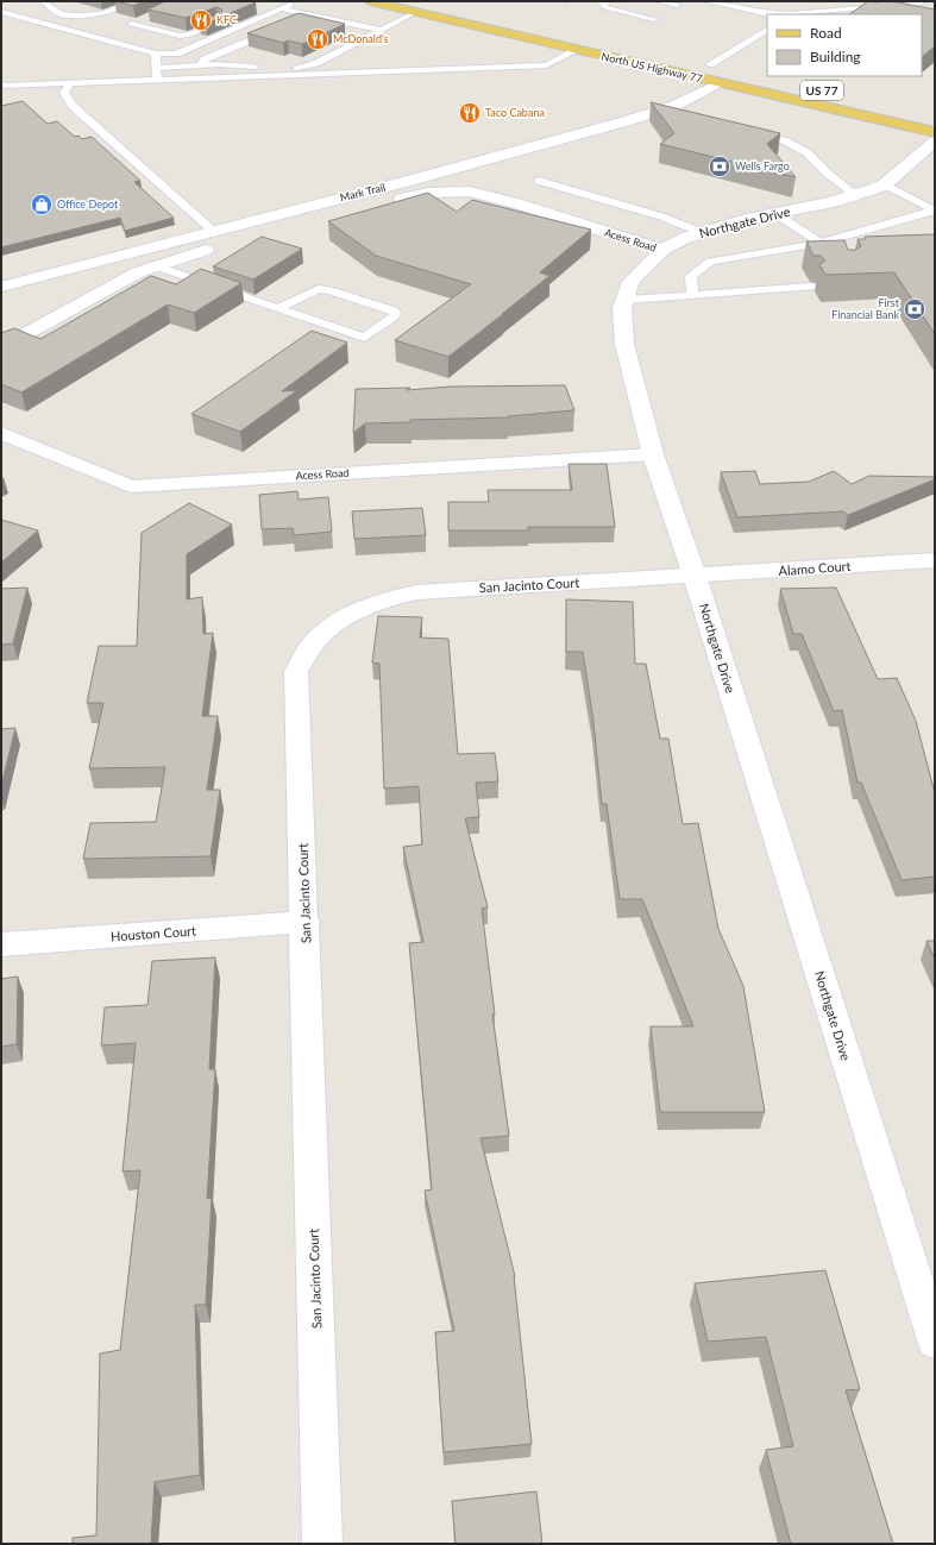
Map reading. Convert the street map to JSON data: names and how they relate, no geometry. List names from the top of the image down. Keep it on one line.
{"streets":{"main road":["North US Highway 77","US 77"],"street":["Mark Trail","Northgate Drive","Acess Road","Alamo Court","San Jacinto Court","Houston Court"]},"crossings":[["North US Highway 77","Mark Trail"],["Northgate Drive","Acess Road"],["Northgate Drive","Alamo Court"],["Northgate Drive","San Jacinto Court"],["Alamo Court","San Jacinto Court"],["San Jacinto Court","Houston Court"]],"places":{"restaurant":["KFC","McDonald's","Taco Cabana"],"bank":["Wells Fargo","First Financial Bank"],"shop":["Office Depot"]},"legend":["Road","Building"]}
